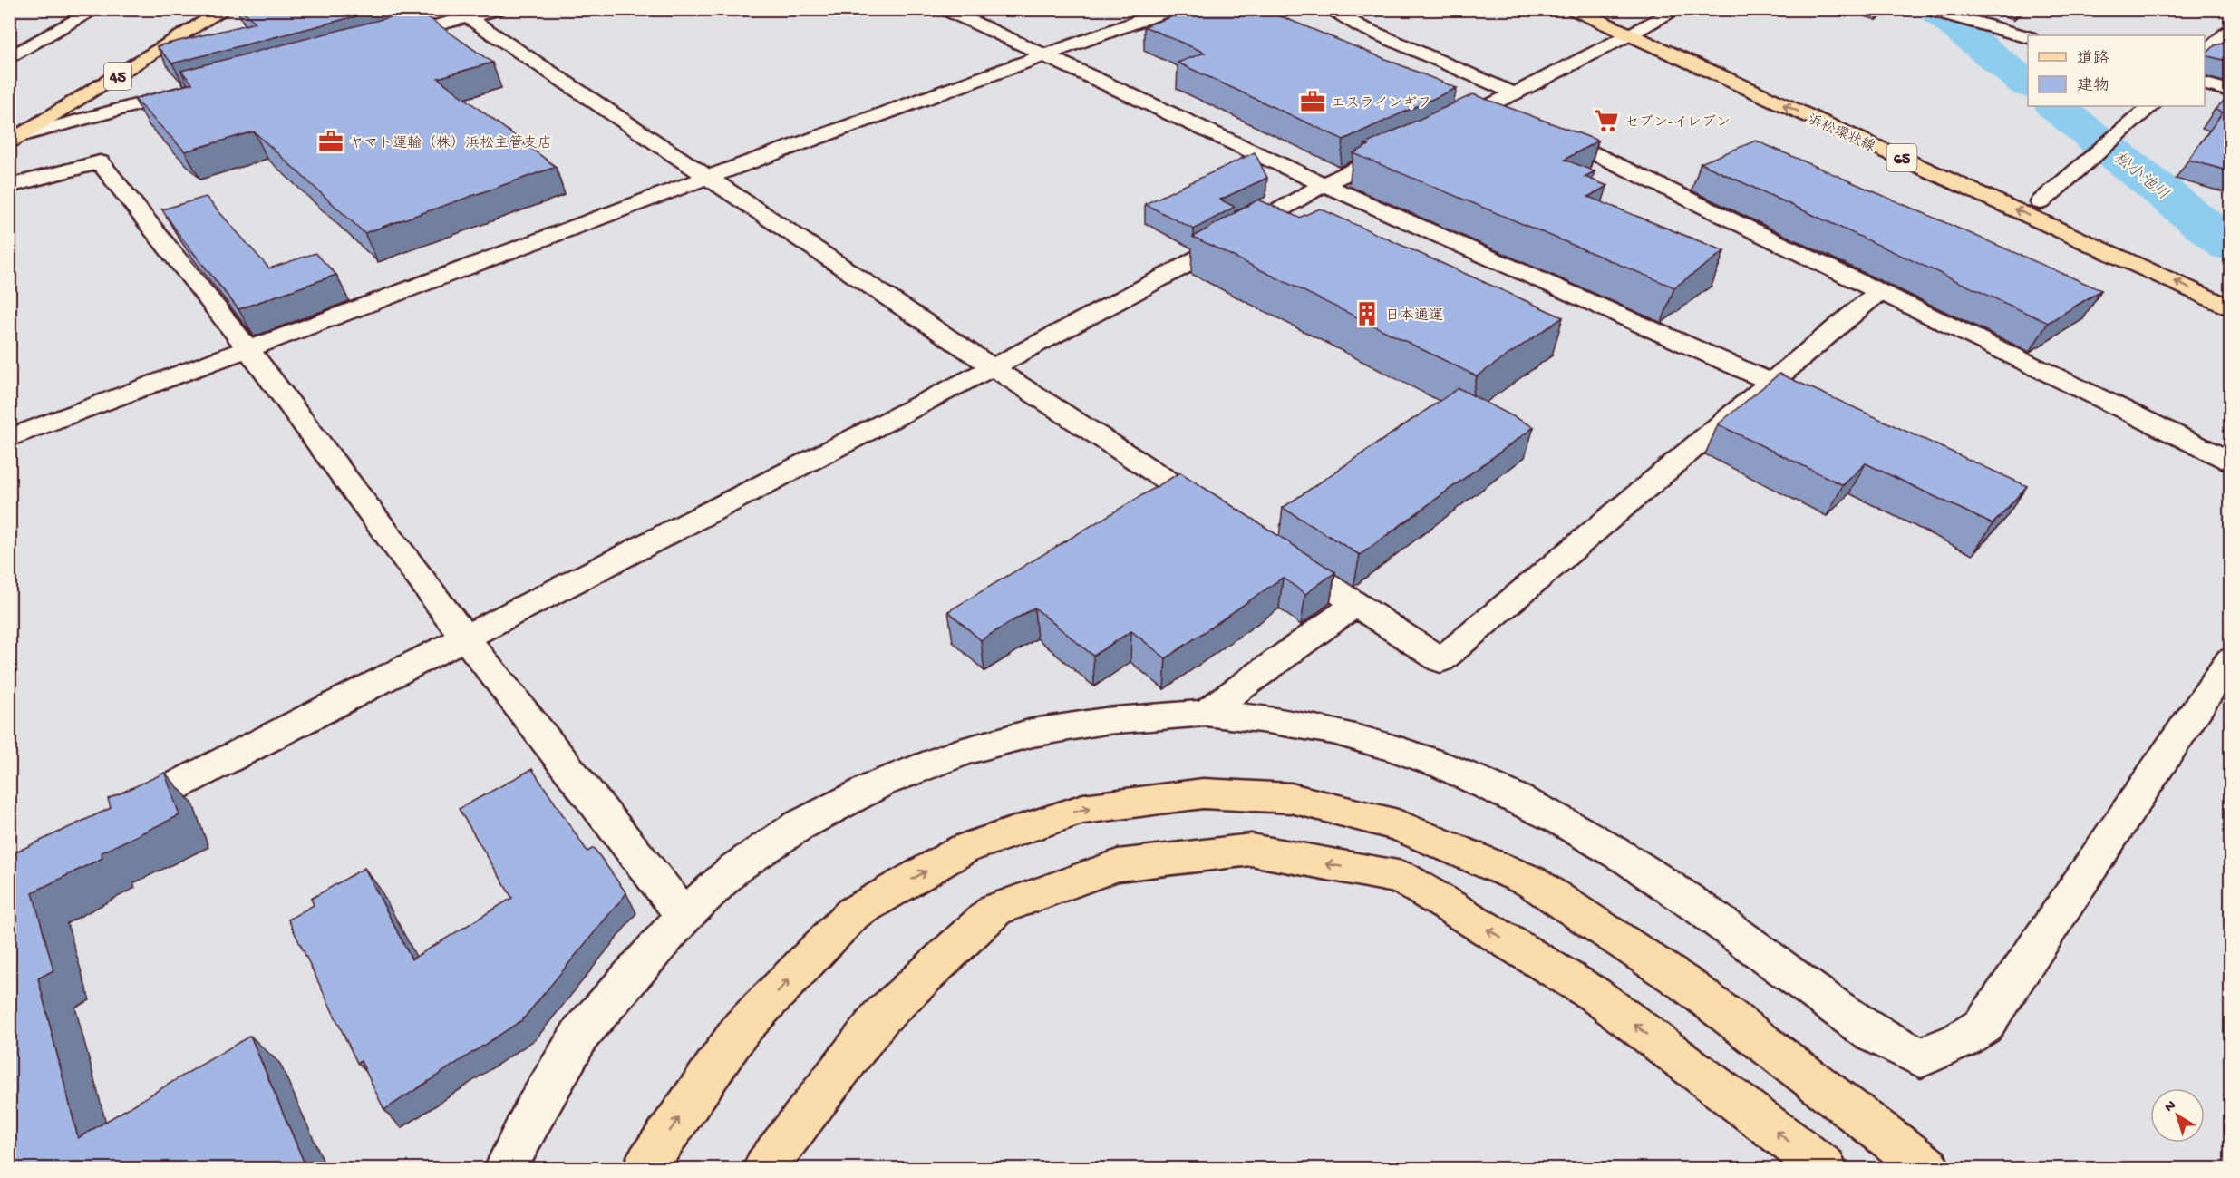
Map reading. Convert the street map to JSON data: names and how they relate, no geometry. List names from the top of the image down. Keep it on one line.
{"streets":{"main road":["45","浜松環状線","65"]},"water":["松小池川"],"places":{"office":["エスラインギフ","ヤマト運輸（株）浜松主管支店"],"supermarket":["セブン-イレブン"],"building":["日本通運"]},"legend":["道路","建物"],"north":"top left"}
